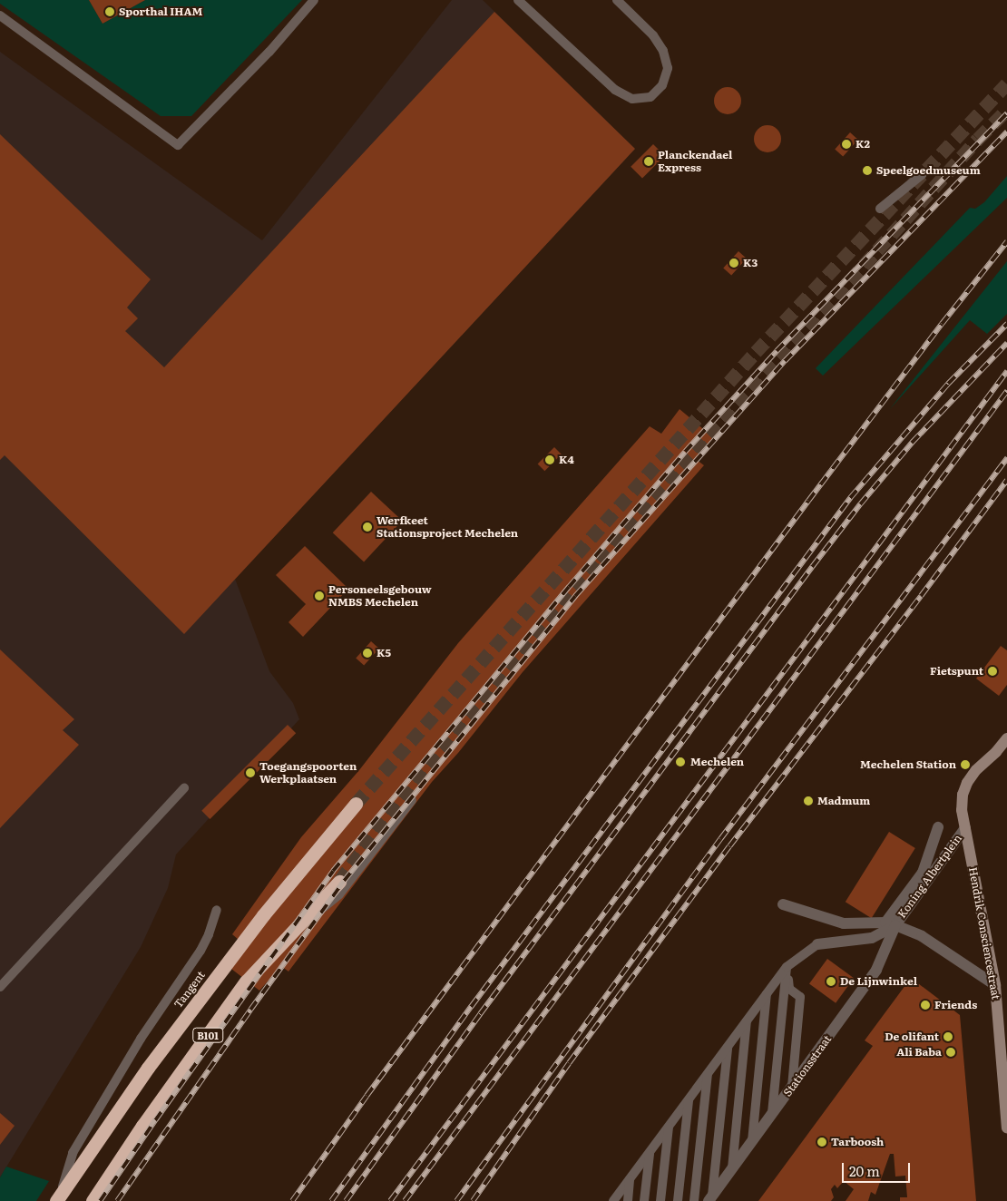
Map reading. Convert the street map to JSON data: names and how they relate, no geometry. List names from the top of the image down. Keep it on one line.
{"streets":{"highway":["Tangent","B101"],"street":["Koning Albertplein","Hendrik Consciencestraat","Stationsstraat"]},"crossings":[["Koning Albertplein","Hendrik Consciencestraat"],["Koning Albertplein","Stationsstraat"]],"places":["Sporthal IHAM","K2","Planckendael Express","Speelgoedmuseum","K3","K4","Werfkeet Stationsproject Mechelen","Personeelsgebouw NMBS Mechelen","K5","Fietspunt","Mechelen","Mechelen Station","Toegangspoorten Werkplaatsen","Madmum","De Lijnwinkel","Friends","De olifant","Ali Baba","Tarboosh"],"scale_bar":"20 m"}
